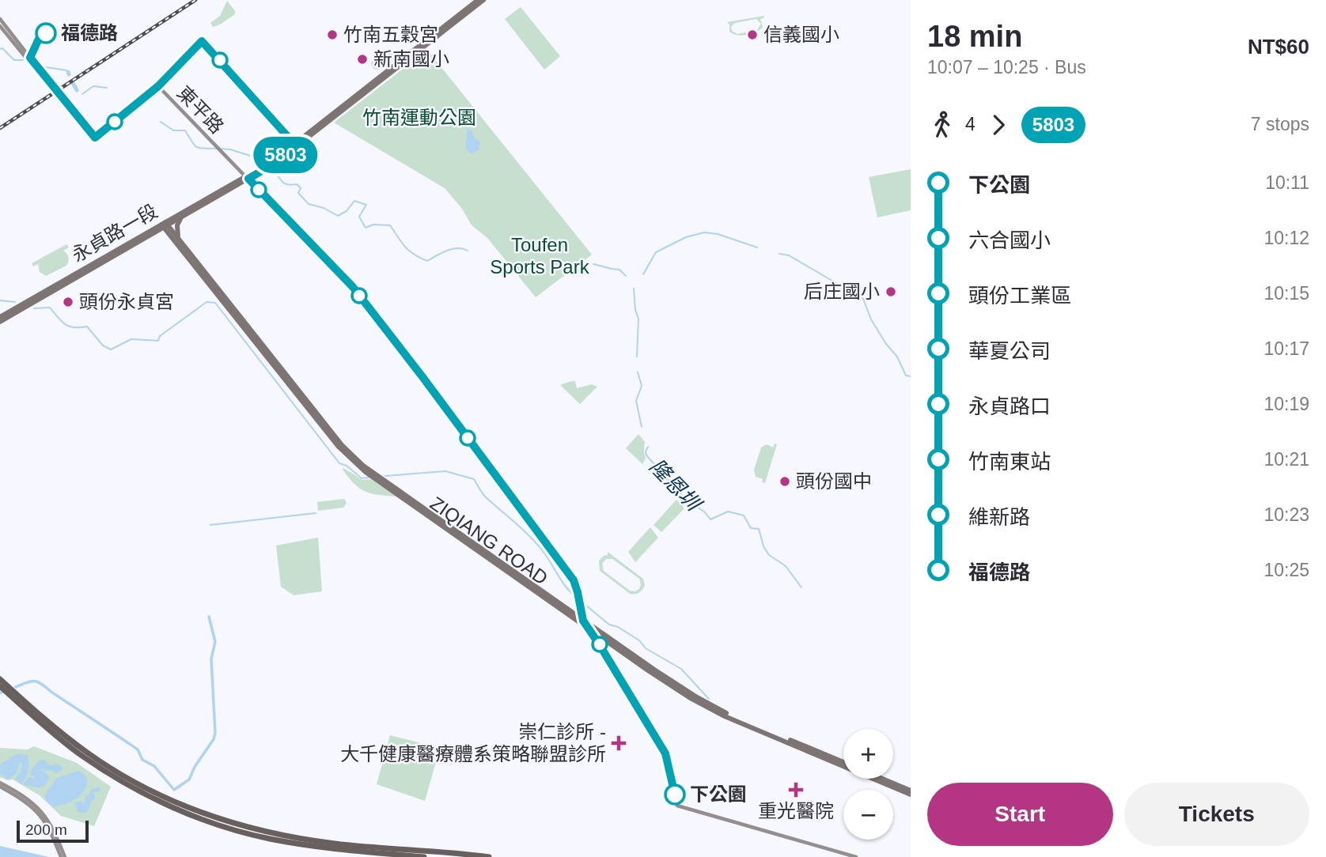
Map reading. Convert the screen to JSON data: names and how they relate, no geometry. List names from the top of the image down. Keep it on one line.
{"streets":{"main road":["東平路","永貞路一段","ZIQIANG ROAD"]},"crossings":[["東平路","永貞路一段"],["東平路","ZIQIANG ROAD"],["永貞路一段","ZIQIANG ROAD"]],"water":["隆恩圳"],"parks":["竹南運動公園","Toufen Sports Park"],"places":{"other":["福德路","竹南五穀宮","信義國小","新南國小","后庄國小","頭份永貞宮","頭份國中","下公園"],"health":["崇仁診所 - 大千健康醫療體系策略聯盟診所","重光醫院"]},"lines":["bus line 5803"],"scale_bar":"200 m","page":{"on_map":"5803","heading":["18 min","10:07 – 10:25 · Bus","NT$60"],"legs":["4","5803","7 stops"],"list":[{"name":"下公園","value":"10:11"},{"name":"六合國小","value":"10:12"},{"name":"頭份工業區","value":"10:15"},{"name":"華夏公司","value":"10:17"},{"name":"永貞路口","value":"10:19"},{"name":"竹南東站","value":"10:21"},{"name":"維新路","value":"10:23"},{"name":"福德路","value":"10:25"}],"map_buttons":["+","−"],"buttons":["Start","Tickets"],"scale":"200 m"}}
